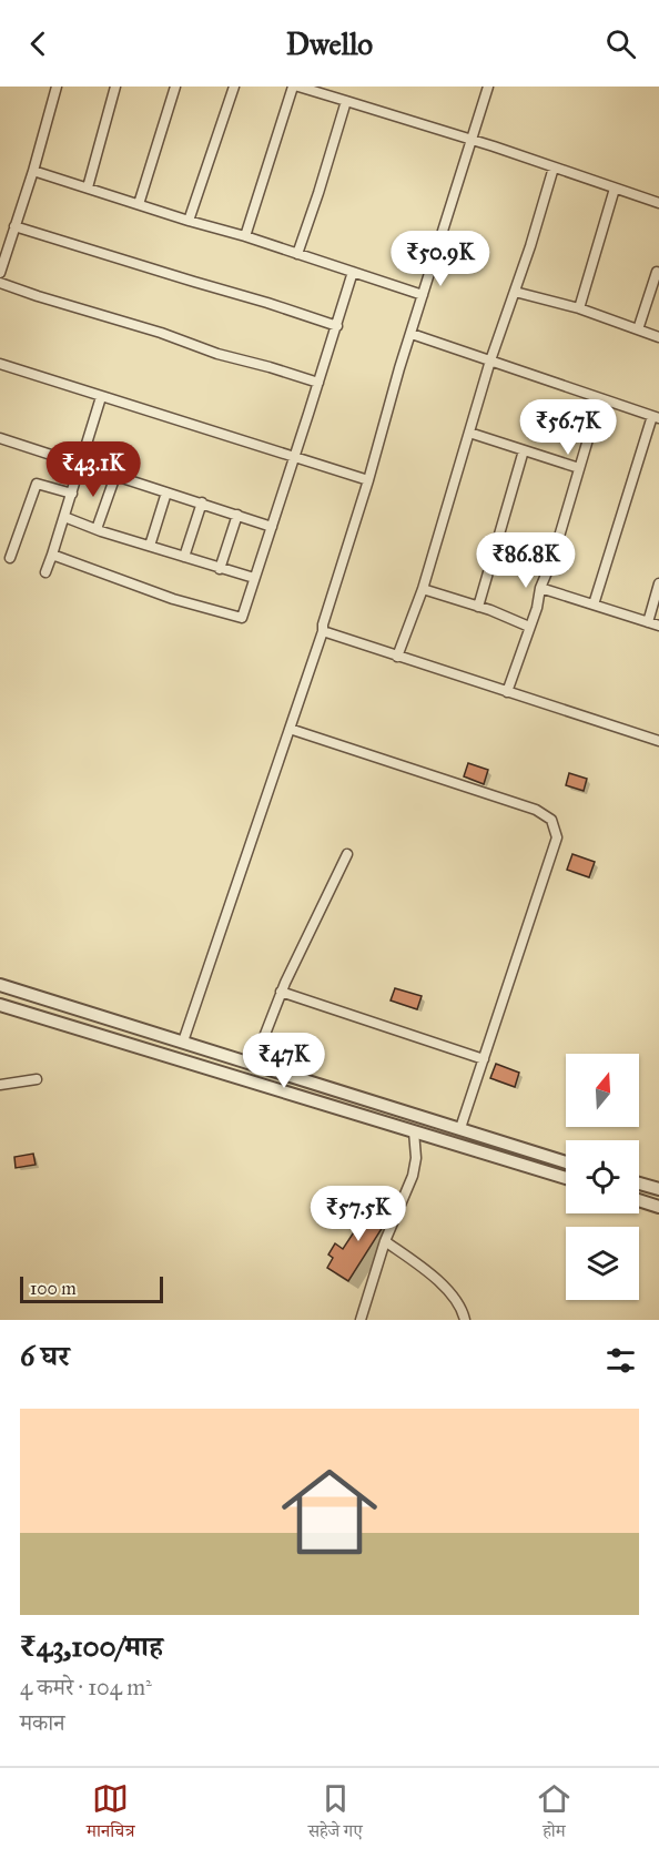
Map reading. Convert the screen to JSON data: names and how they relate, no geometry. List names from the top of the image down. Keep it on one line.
{"scale_bar":"100 m","north":"top","page":{"header":"Dwello","price":["₹50.9K","₹56.7K","₹43.1K","₹86.8K","₹47K","₹57.5K"],"scale":"100 m","heading":"6 घर","list":[{"name":"₹43,100/माह","note":"4 कमरे · 104 m² · मकान"}],"tabs":["मानचित्र","सहेजे गए","होम"]}}
